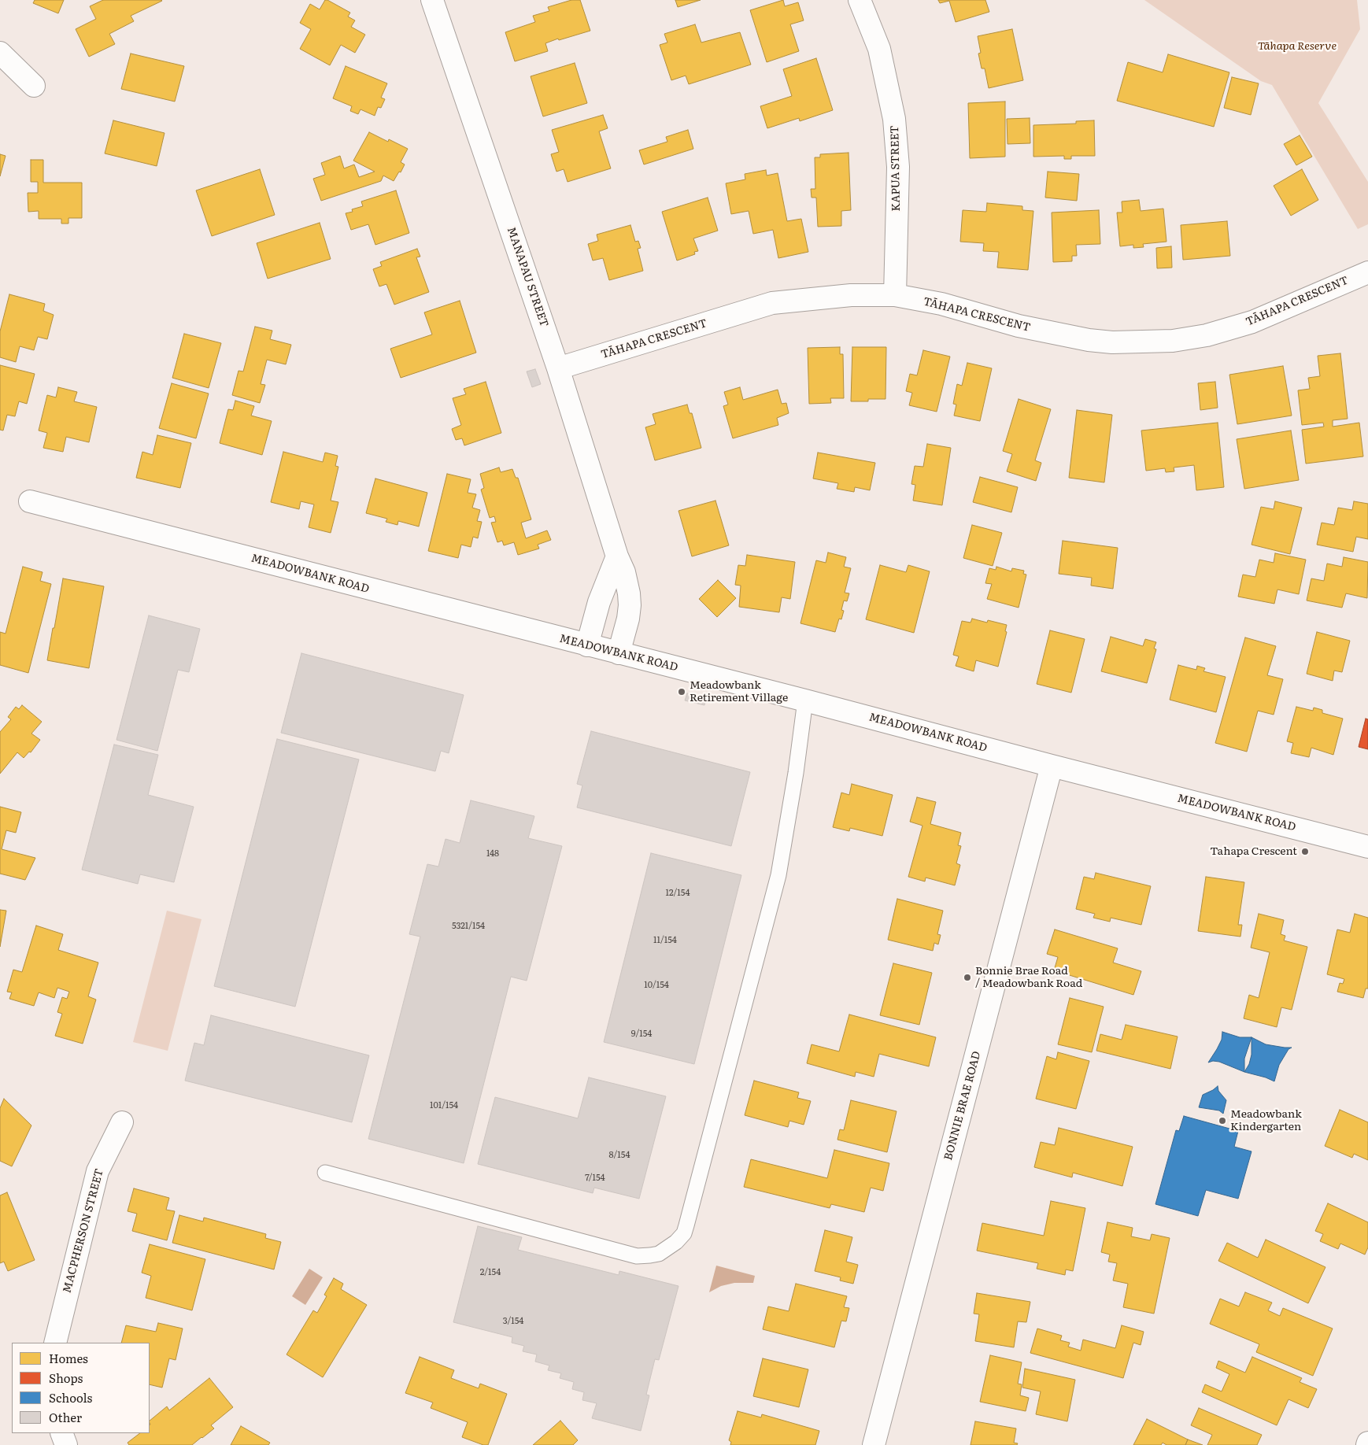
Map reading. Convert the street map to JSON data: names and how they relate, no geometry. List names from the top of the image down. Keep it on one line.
{"streets":{"street":["KAPUA STREET","MANAPAU STREET","TĀHAPA CRESCENT","MEADOWBANK ROAD","BONNIE BRAE ROAD","MACPHERSON STREET"]},"crossings":[["KAPUA STREET","TĀHAPA CRESCENT"],["MANAPAU STREET","TĀHAPA CRESCENT"],["MANAPAU STREET","MEADOWBANK ROAD"],["MEADOWBANK ROAD","BONNIE BRAE ROAD"]],"parks":["Tāhapa Reserve"],"places":["Meadowbank Retirement Village","Tahapa Crescent","Bonnie Brae Road / Meadowbank Road","Meadowbank Kindergarten"],"house_numbers":["148","12/154","5321/154","11/154","10/154","9/154","101/154","8/154","7/154","2/154","3/154"],"legend":["Homes","Shops","Schools","Other"]}
